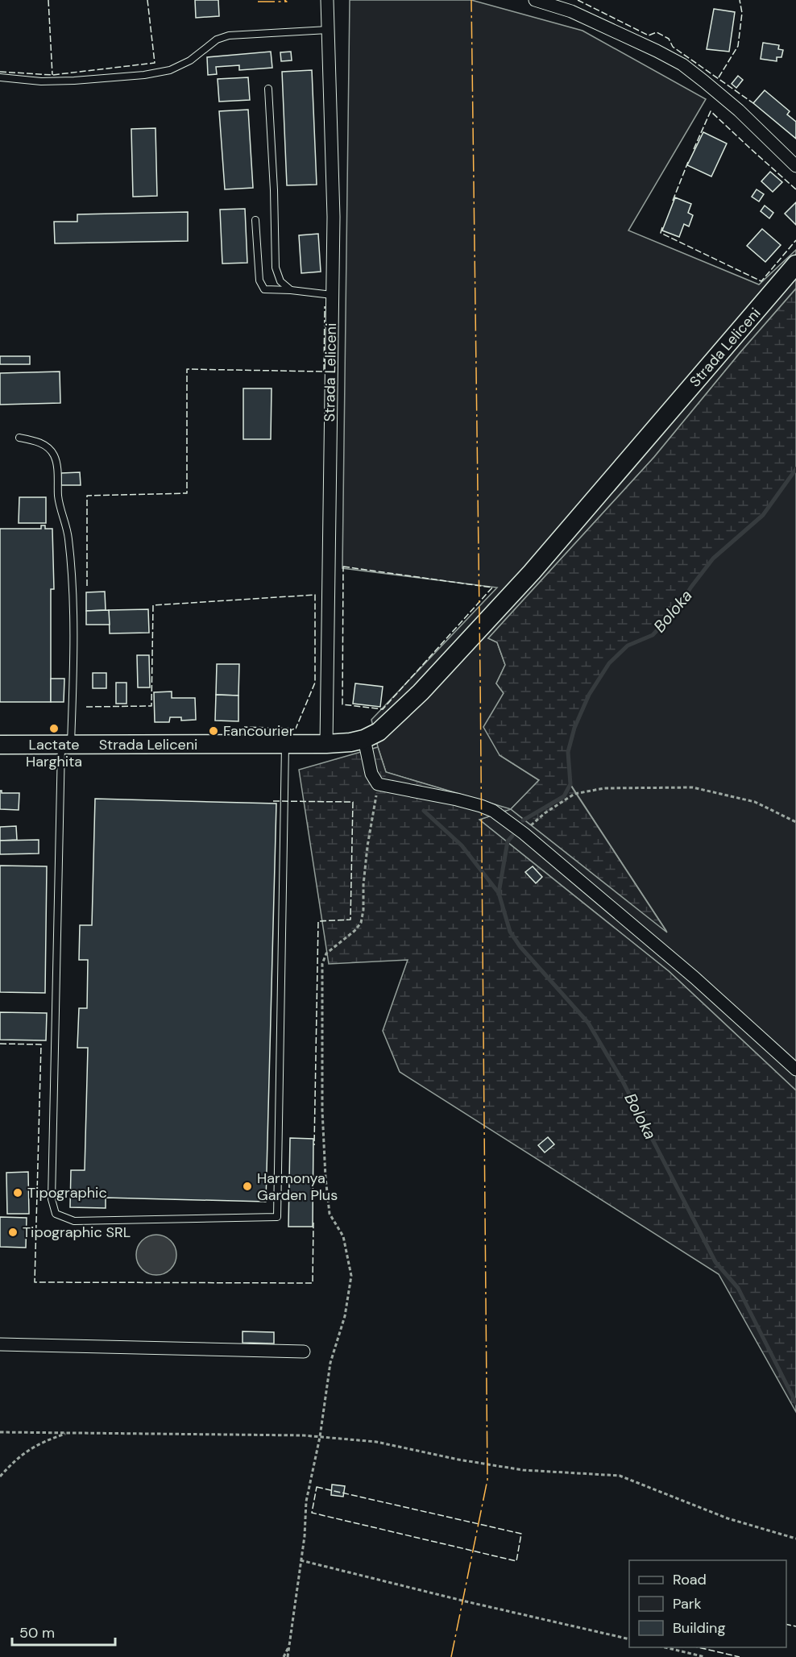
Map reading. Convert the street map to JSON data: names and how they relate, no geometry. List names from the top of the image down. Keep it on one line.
{"streets":{"main road":["Strada Leliceni"]},"water":["Boloka"],"places":["Lactate Harghita","Fancourier","Harmonya Garden Plus","Tipographic","Tipographic SRL"],"legend":["Road","Park","Building"],"scale_bar":"50 m"}
